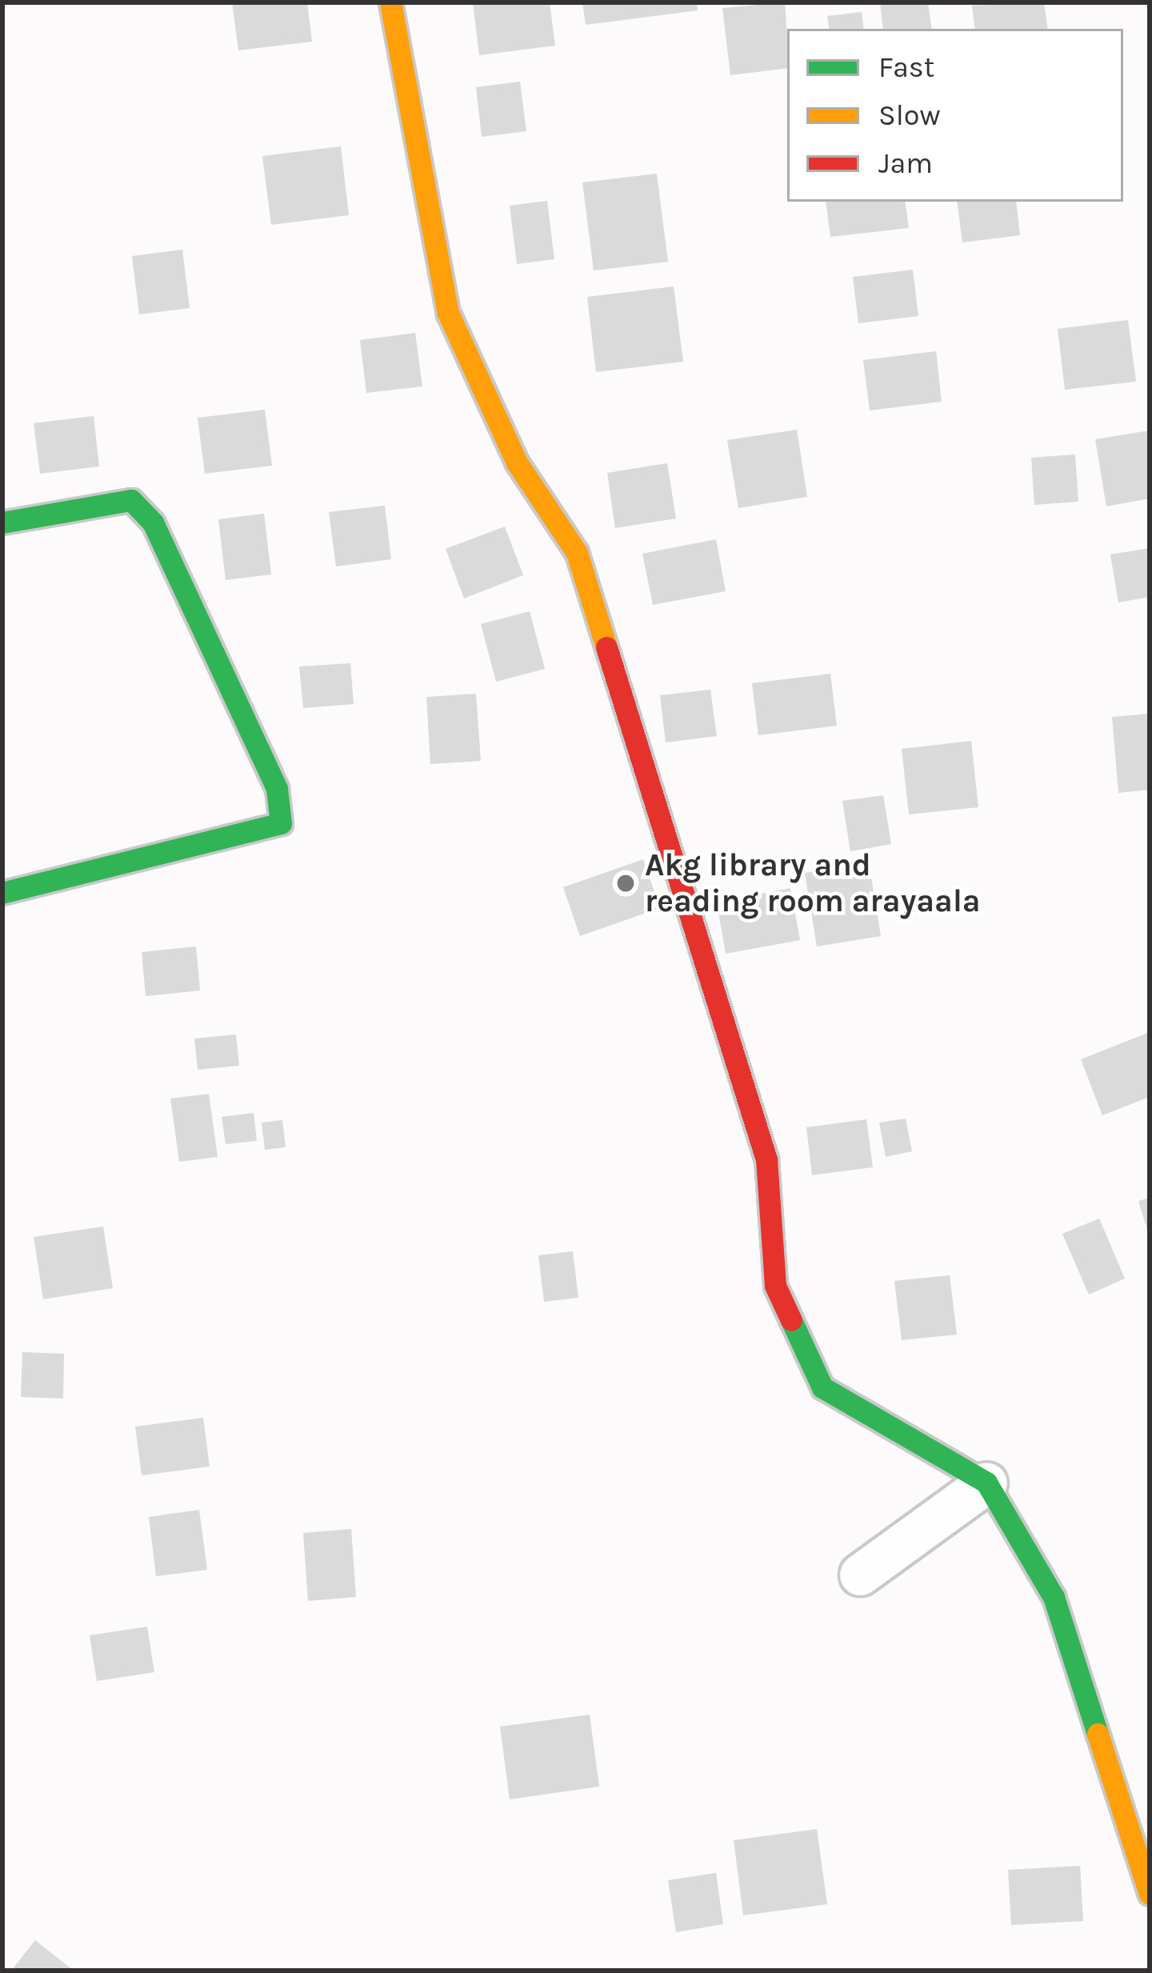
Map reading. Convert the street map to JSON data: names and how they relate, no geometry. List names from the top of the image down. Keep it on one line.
{"places":["Akg library and reading room arayaala"],"legend":["Fast","Slow","Jam"]}
